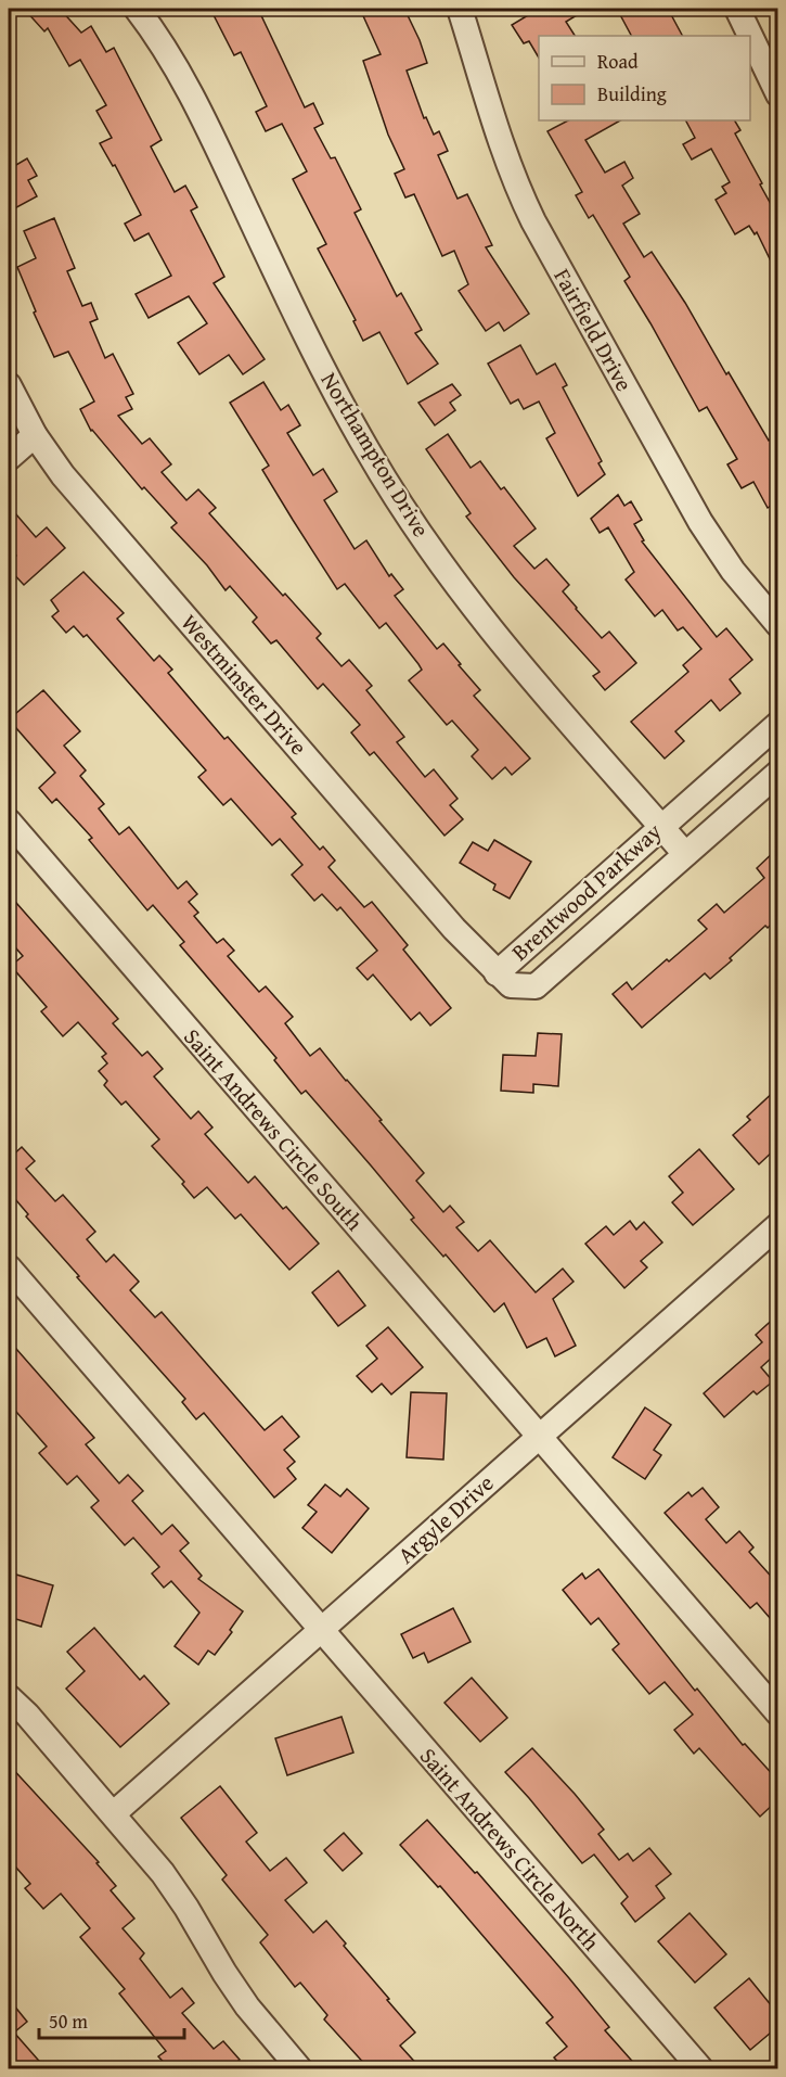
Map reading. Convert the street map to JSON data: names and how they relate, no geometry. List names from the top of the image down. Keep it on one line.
{"streets":{"street":["Fairfield Drive","Northampton Drive","Westminster Drive","Brentwood Parkway","Saint Andrews Circle South","Argyle Drive","Saint Andrews Circle North"]},"crossings":[["Northampton Drive","Brentwood Parkway"],["Westminster Drive","Brentwood Parkway"],["Saint Andrews Circle South","Argyle Drive"],["Argyle Drive","Saint Andrews Circle North"]],"legend":["Road","Building"],"scale_bar":"50 m"}
